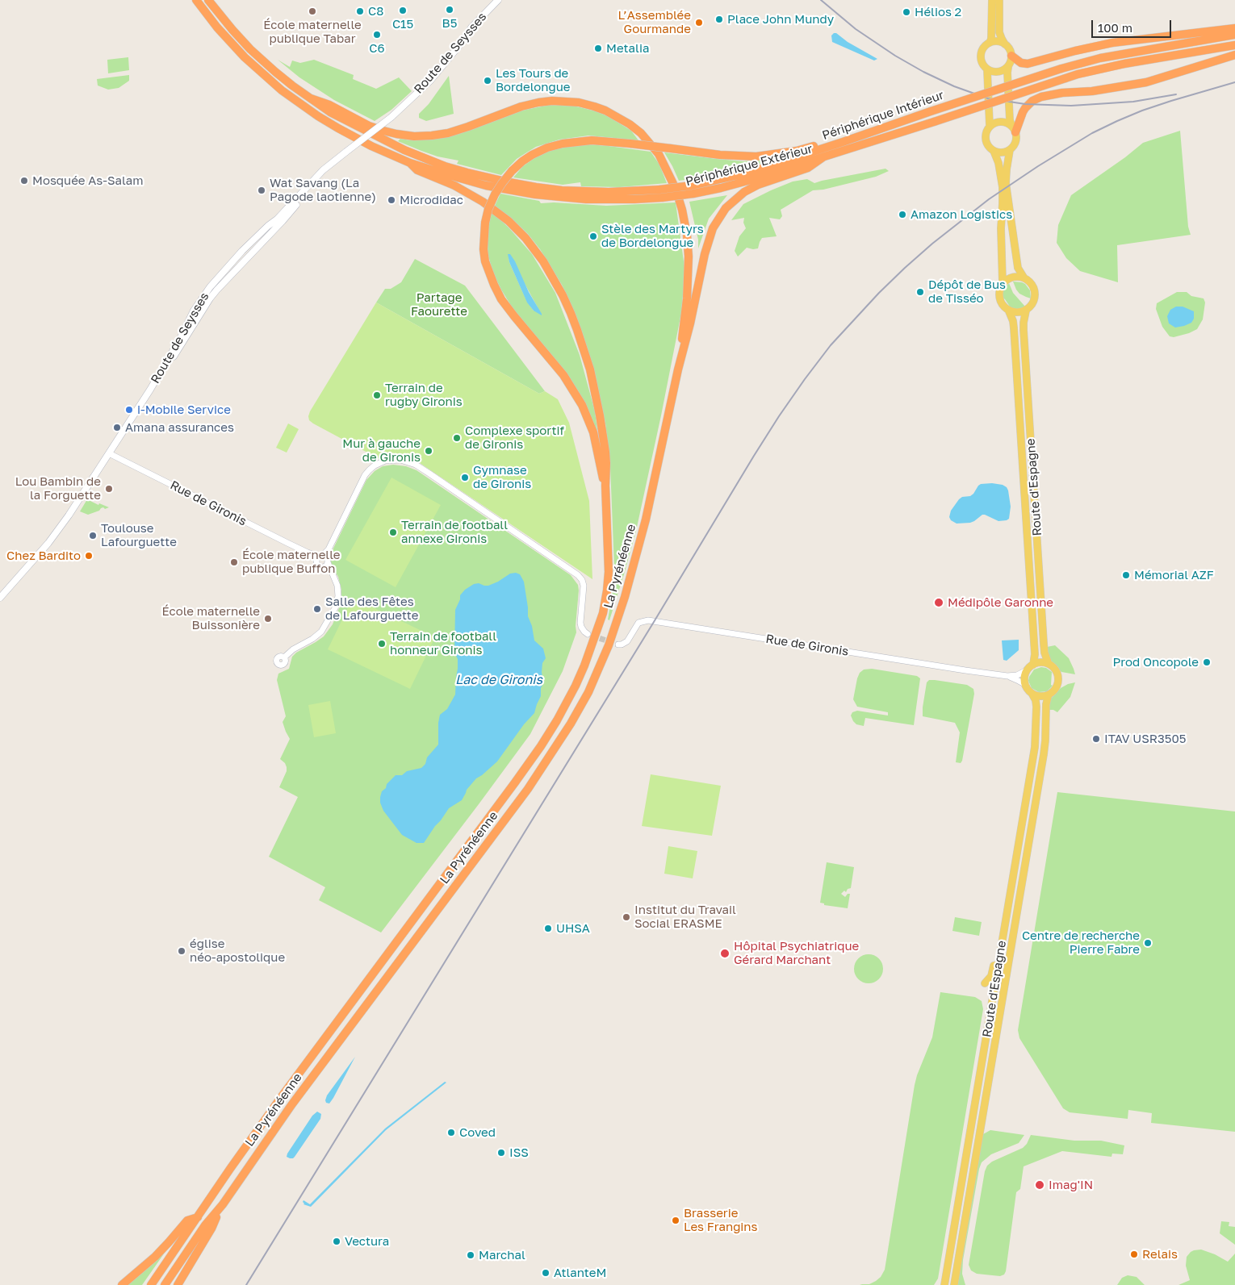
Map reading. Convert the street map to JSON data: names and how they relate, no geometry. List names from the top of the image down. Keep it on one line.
{"streets":{"highway":["Périphérique Intérieur","Périphérique Extérieur","La Pyrénéenne"],"main road":["Route de Seysses","Route d'Espagne"],"street":["Rue de Gironis"]},"crossings":[["Route de Seysses","Rue de Gironis"],["Périphérique Intérieur","Périphérique Extérieur"],["Route d'Espagne","Rue de Gironis"]],"water":["Lac de Gironis"],"parks":["Partage Faourette"],"places":["B5","C15","École maternelle publique Tabar","C8","Hélios 2","Place John Mundy","L’Assemblée Gourmande","C6","Metalia","Les Tours de Bordelongue","Mosquée As-Salam","Wat Savang (La Pagode laotienne)","Microdidac","Amazon Logistics","Stèle des Martyrs de Bordelongue","Dépôt de Bus de Tisséo","Terrain de rugby Gironis","i-Mobile Service","Amana assurances","Complexe sportif de Gironis","Mur à gauche de Gironis","Gymnase de Gironis","Lou Bambin de la Forguette","Terrain de football annexe Gironis","Toulouse Lafourguette","Chez Bardito","École maternelle publique Buffon","Mémorial AZF","Médipôle Garonne","Salle des Fêtes de Lafourguette","École maternelle Buissonière","Terrain de football honneur Gironis","Prod Oncopole","ITAV USR3505","Institut du Travail Social ERASME","UHSA","Centre de recherche Pierre Fabre","église néo-apostolique","Hôpital Psychiatrique Gérard Marchant","Coved","ISS","Imag'IN","Brasserie Les Frangins","Vectura","Relais","Marchal","AtlanteM"],"scale_bar":"100 m"}
